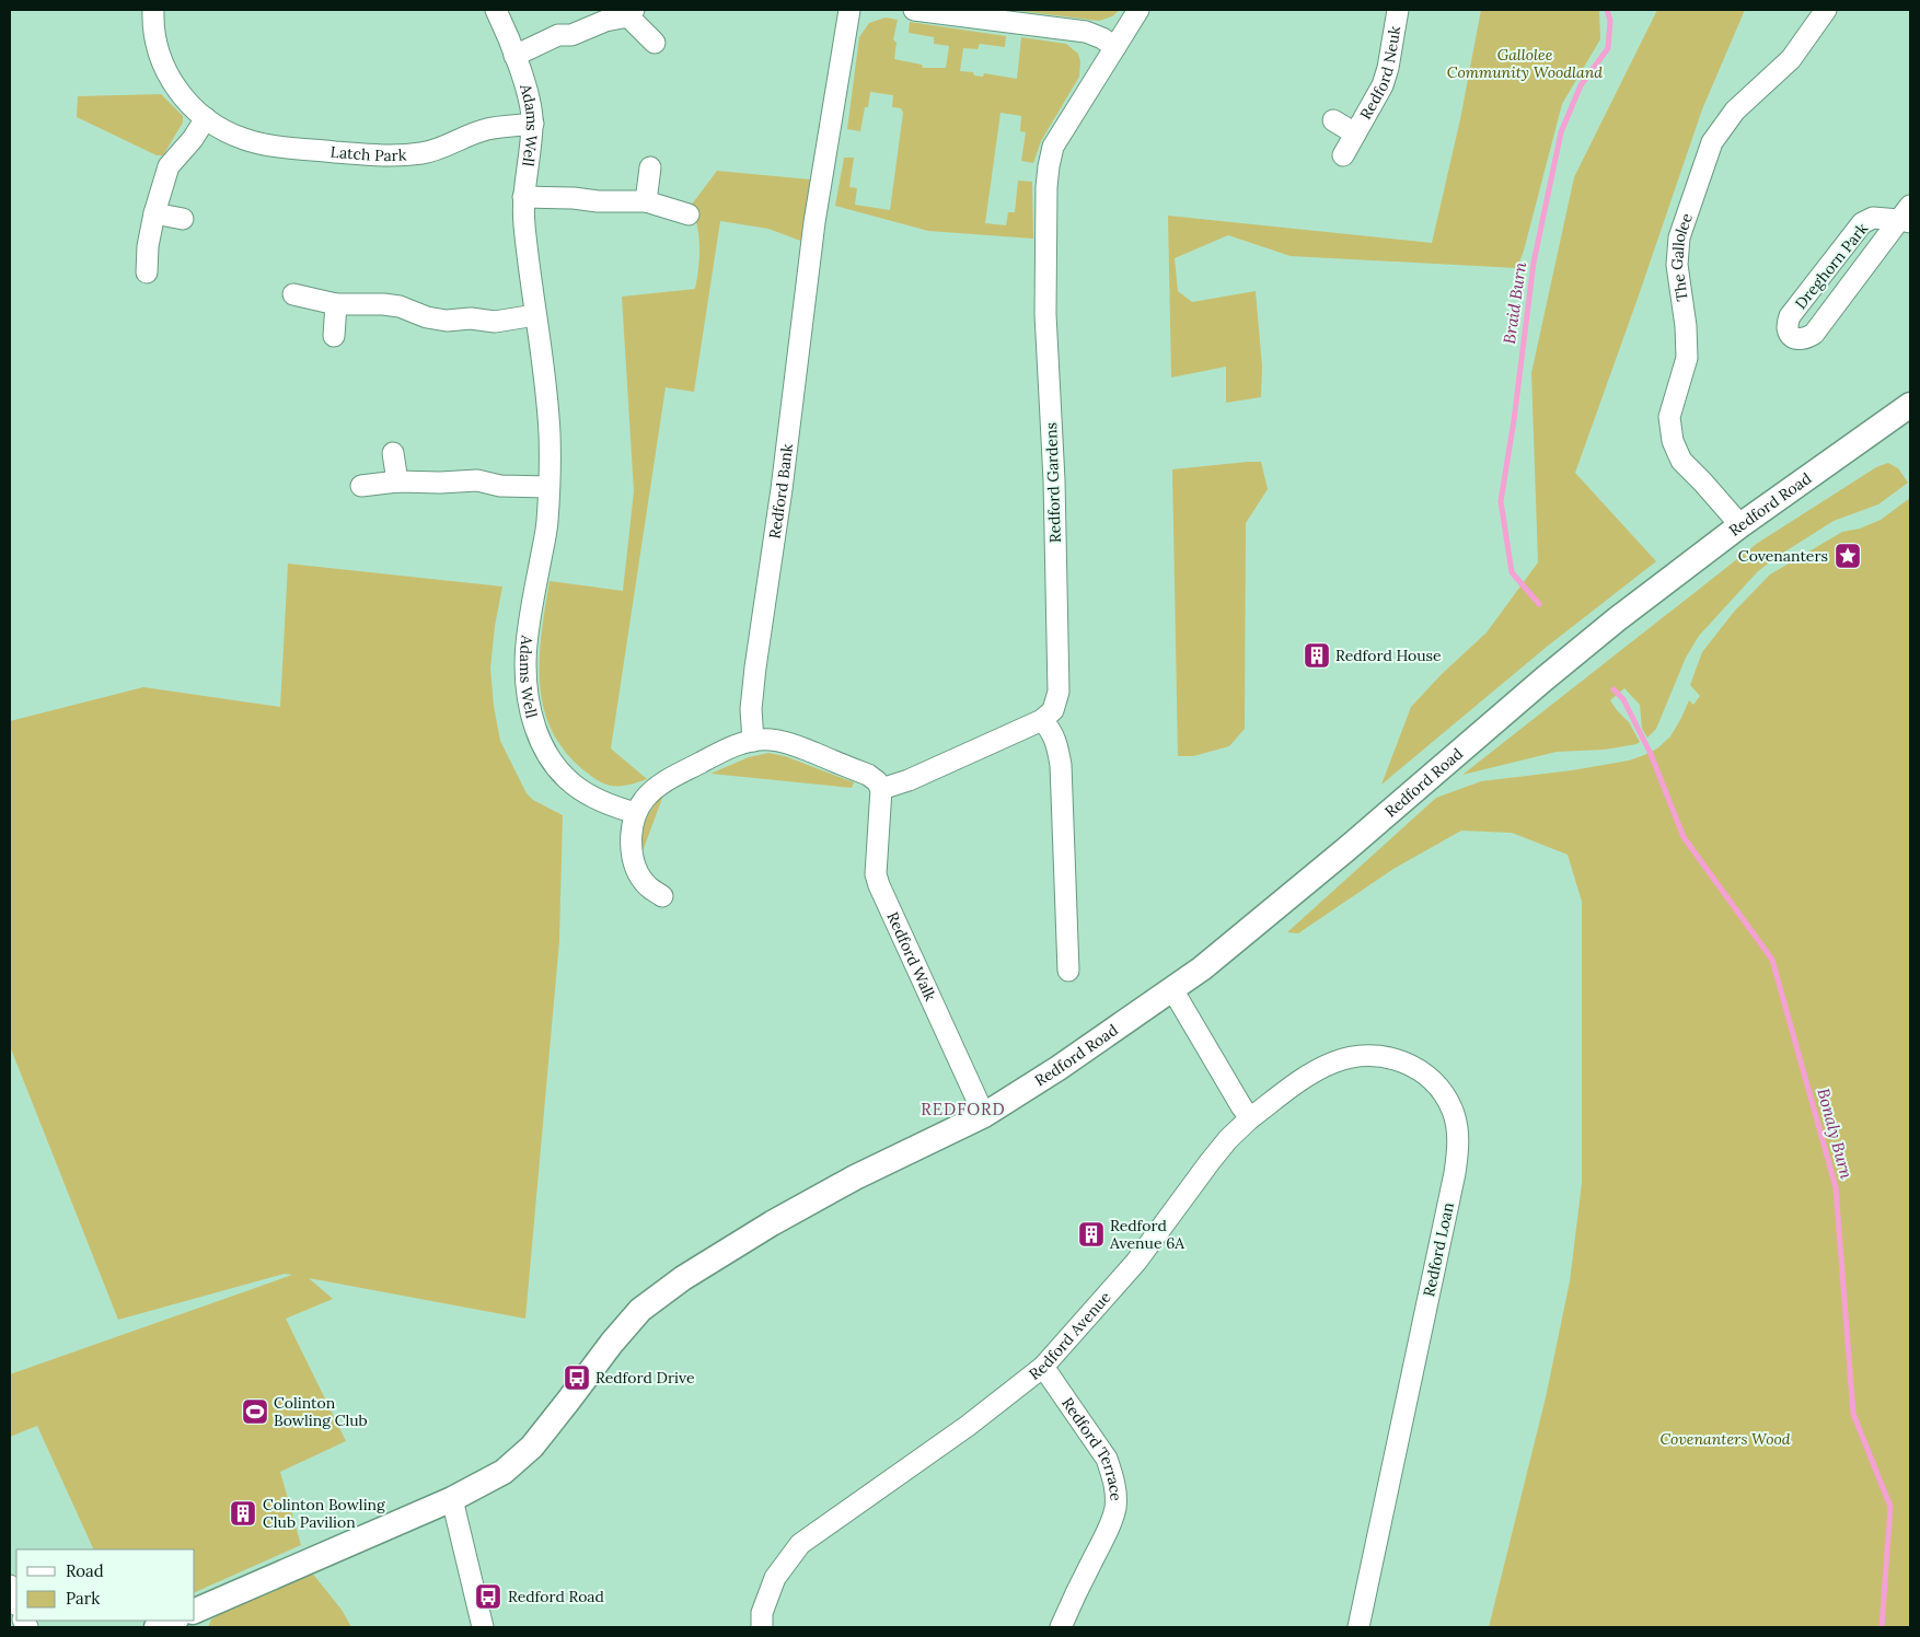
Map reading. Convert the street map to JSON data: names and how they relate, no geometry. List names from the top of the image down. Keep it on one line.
{"streets":{"main road":["Redford Road"],"street":["Redford Neuk","Adams Well","Latch Park","The Gallolee","Dreghorn Park","Redford Gardens","Redford Bank","Redford Walk","Redford Loan","Redford Avenue","Redford Terrace"]},"crossings":[["Adams Well","Latch Park"],["The Gallolee","Redford Road"],["Redford Road","Redford Walk"],["Redford Loan","Redford Avenue"],["Redford Avenue","Redford Terrace"]],"districts":["REDFORD"],"water":["Braid Burn","Bonaly Burn"],"parks":["Gallolee Community Woodland","Covenanters Wood"],"places":{"place":["Covenanters"],"building":["Redford House","Redford Avenue 6A","Colinton Bowling Club Pavilion"],"bus stop":["Redford Drive","Redford Road"],"sports":["Colinton Bowling Club"]},"legend":["Road","Park"]}
